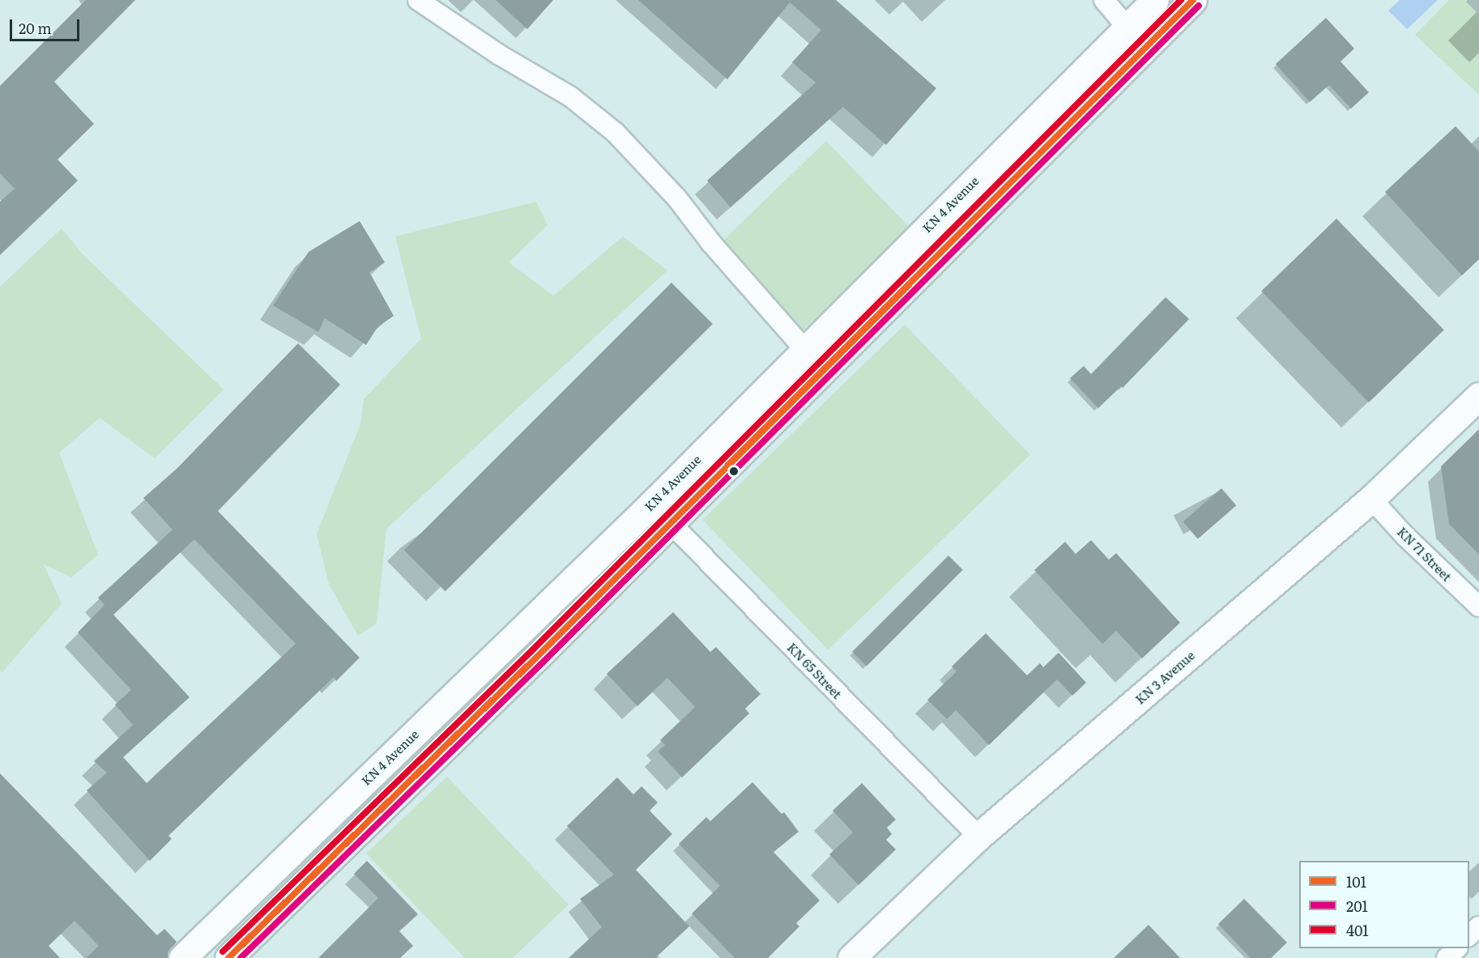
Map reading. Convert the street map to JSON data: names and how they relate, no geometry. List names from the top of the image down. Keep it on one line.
{"streets":{"street":["KN 4 Avenue","KN 71 Street","KN 65 Street","KN 3 Avenue"]},"crossings":[["KN 4 Avenue","KN 65 Street"],["KN 71 Street","KN 3 Avenue"],["KN 65 Street","KN 3 Avenue"]],"lines":["transit line 101","transit line 401","transit line 201"],"legend":["101","201","401"],"scale_bar":"20 m"}
